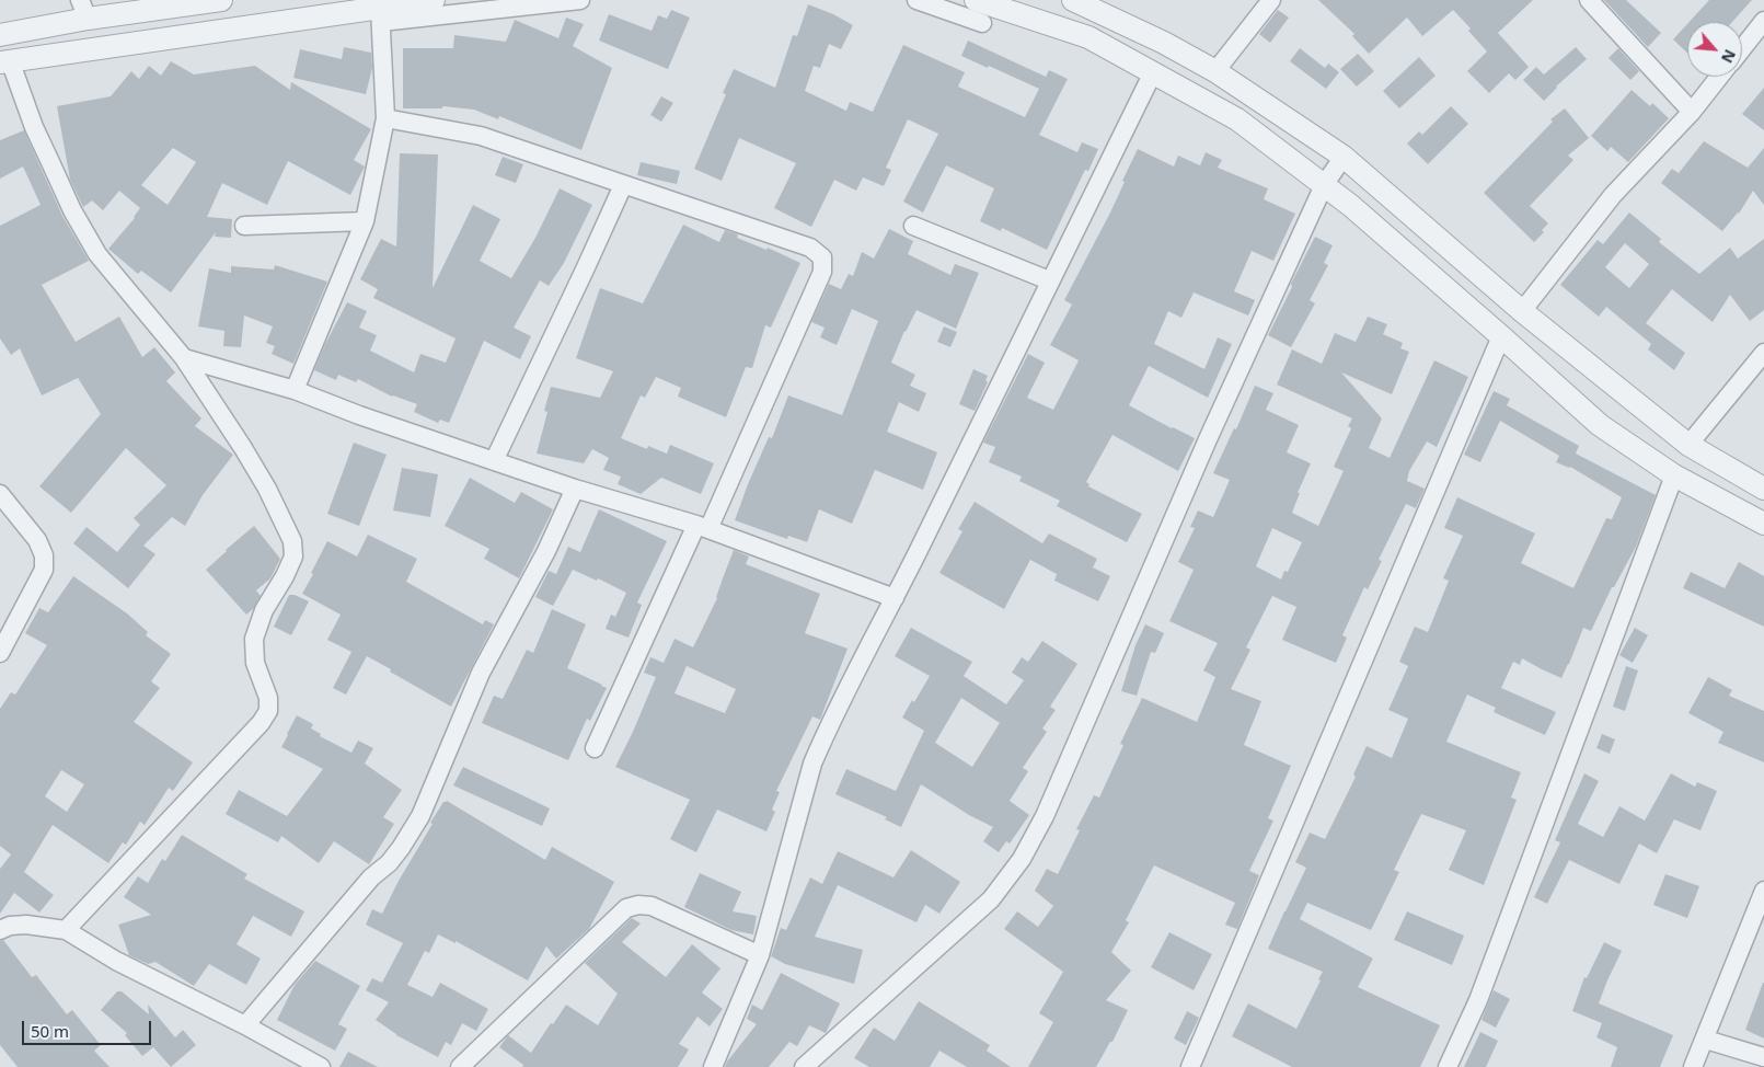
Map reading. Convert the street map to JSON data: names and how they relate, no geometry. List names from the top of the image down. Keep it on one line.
{"scale_bar":"50 m","north":"bottom right"}
